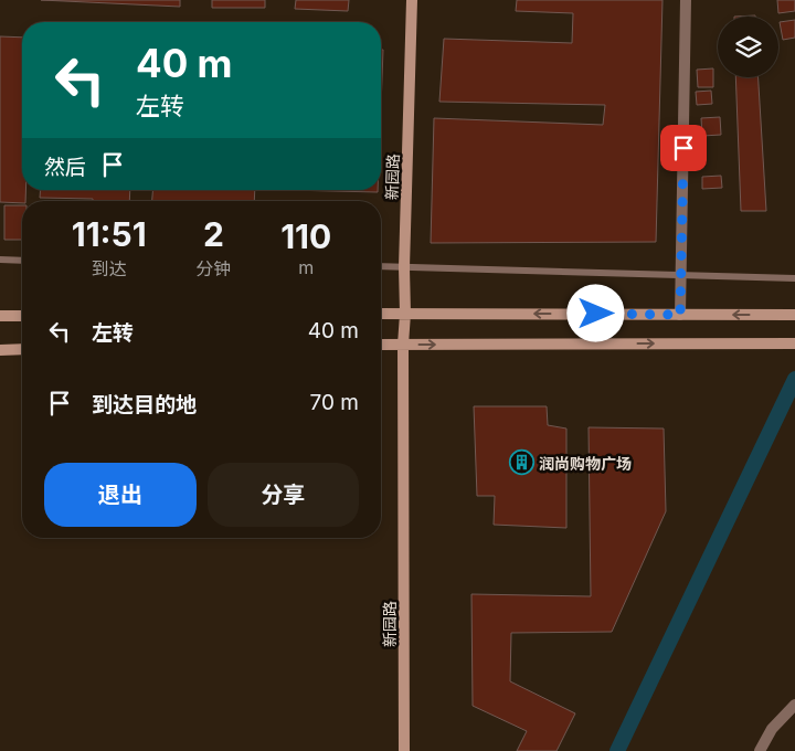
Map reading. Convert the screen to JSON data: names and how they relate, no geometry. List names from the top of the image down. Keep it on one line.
{"streets":{"main road":["新园路"]},"places":{"building":["润尚购物广场"]},"page":{"turn":["40 m","左转"],"then":"然后","eta":["11:51","到达","2","分钟","110","m"],"list":[{"name":"左转","value":"40 m"},{"name":"到达目的地","value":"70 m"}],"buttons":["退出","分享"]}}
